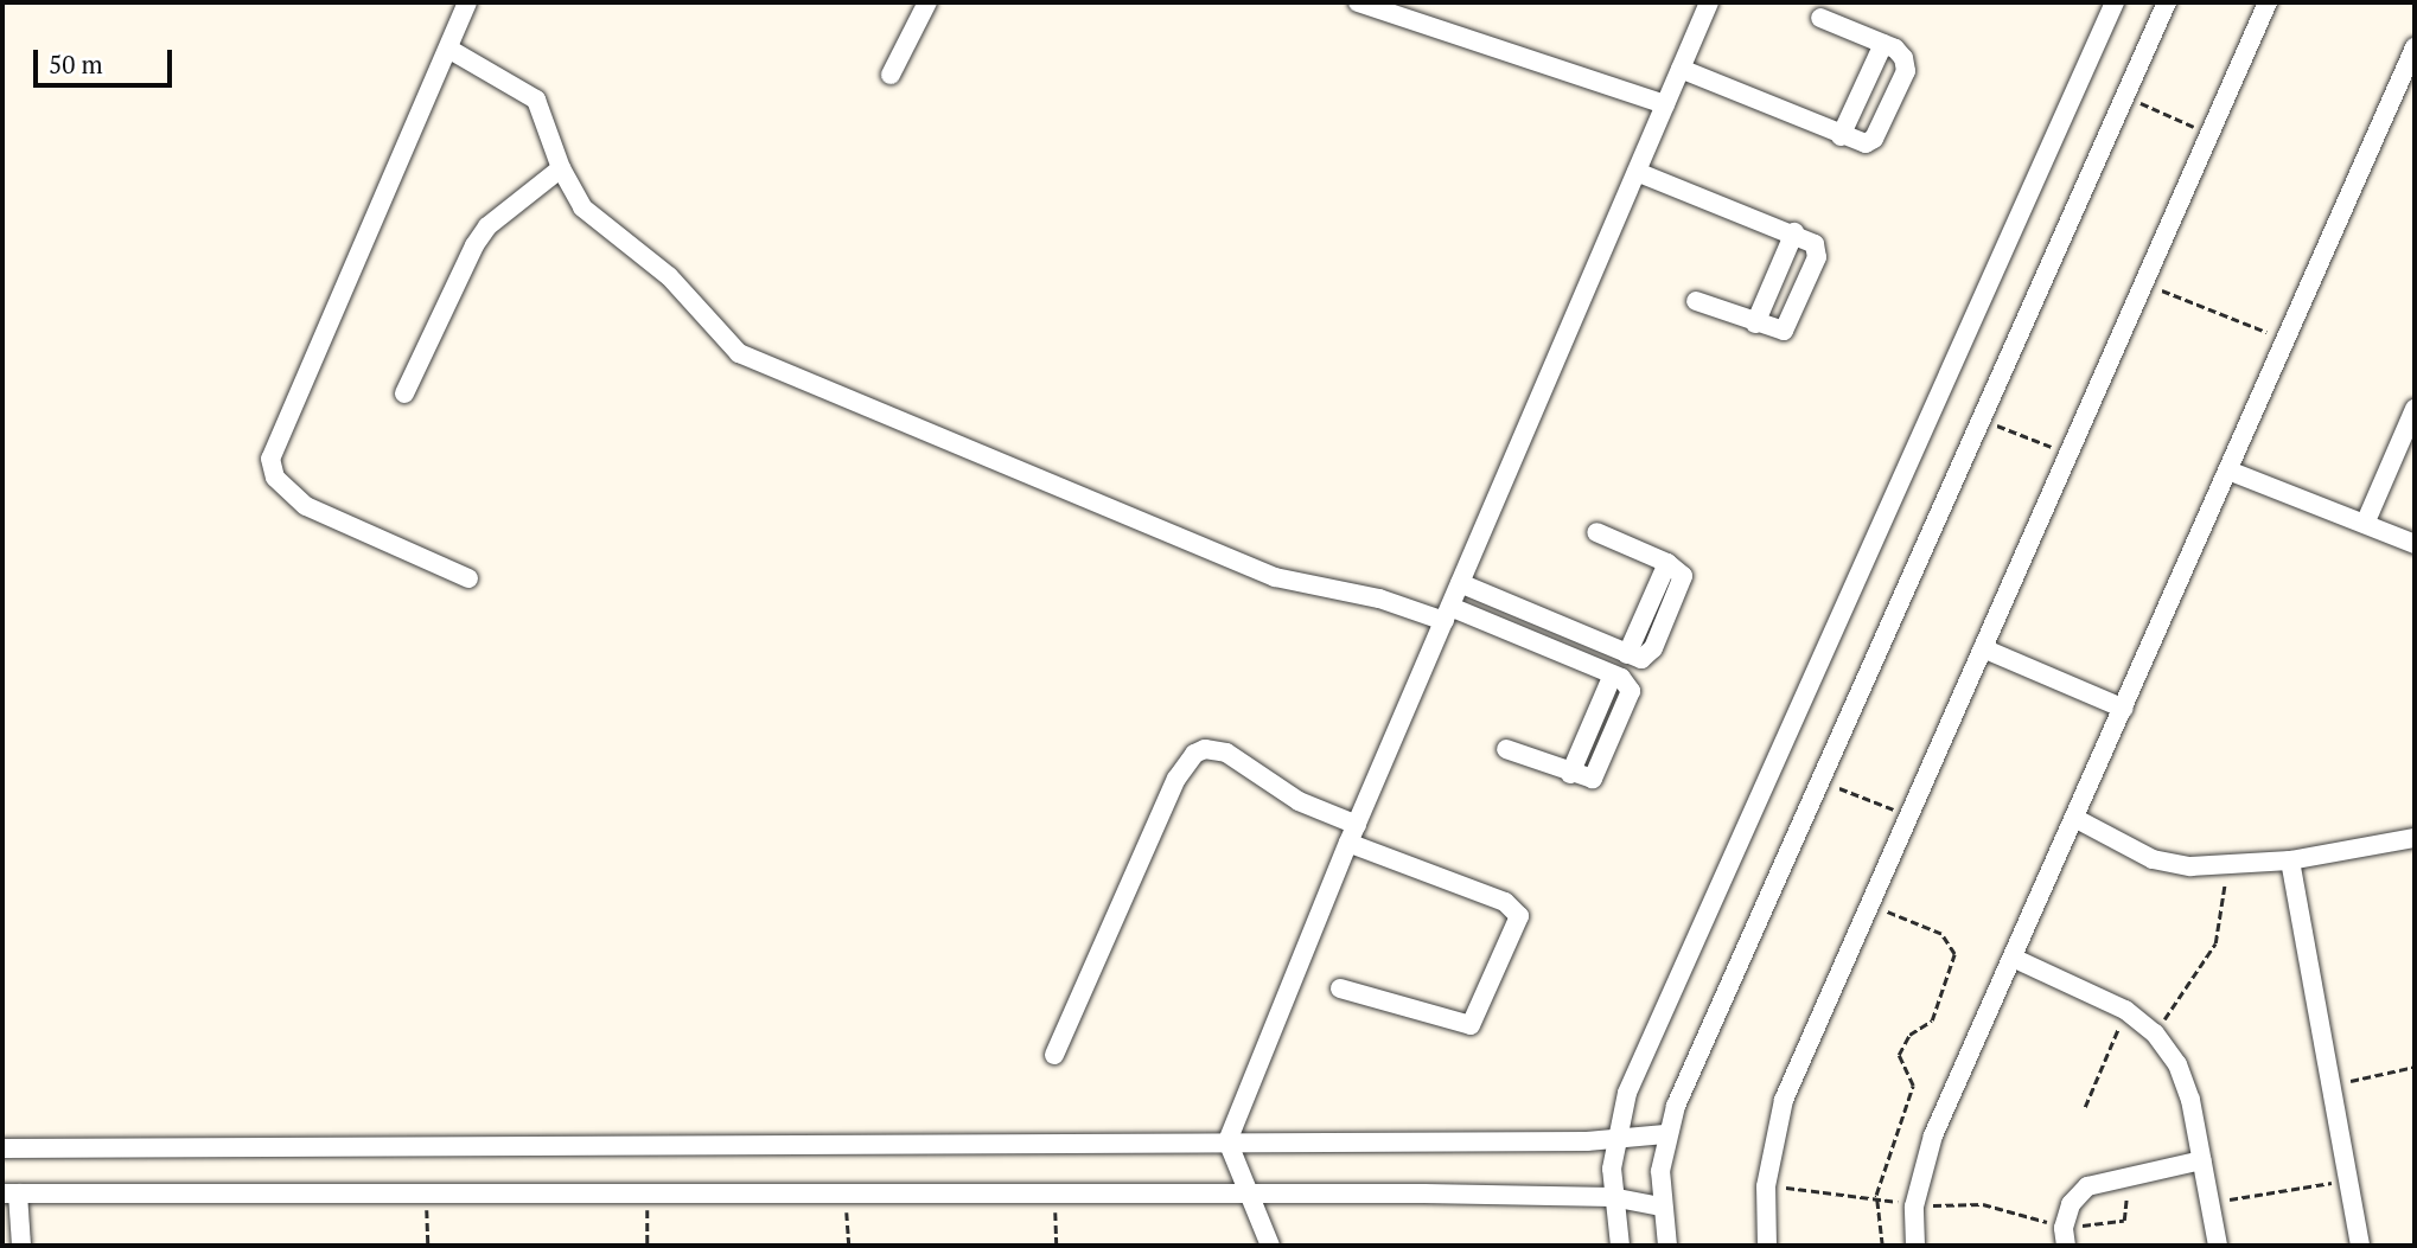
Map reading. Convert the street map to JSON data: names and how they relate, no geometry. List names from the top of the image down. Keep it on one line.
{"scale_bar":"50 m"}
